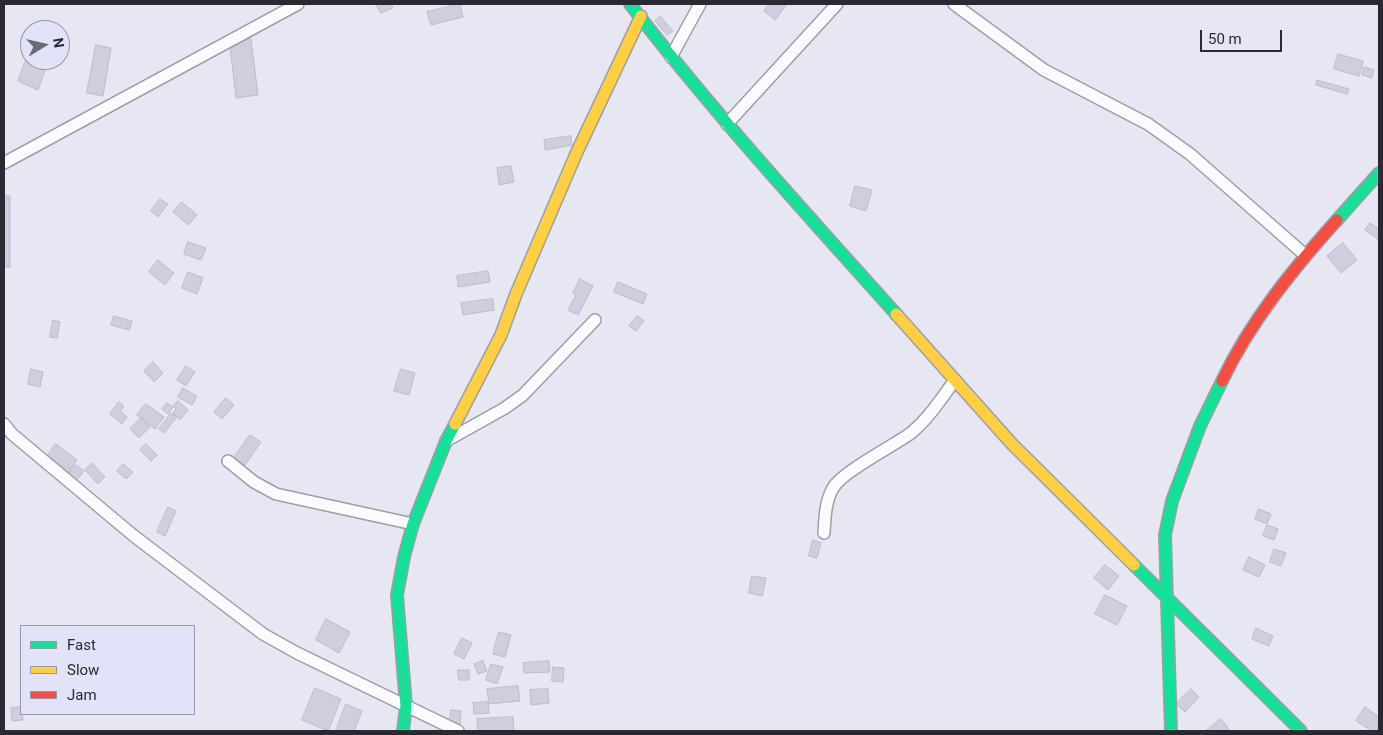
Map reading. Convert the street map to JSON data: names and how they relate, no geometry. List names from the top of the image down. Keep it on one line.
{"legend":["Fast","Slow","Jam"],"scale_bar":"50 m","north":"right"}
